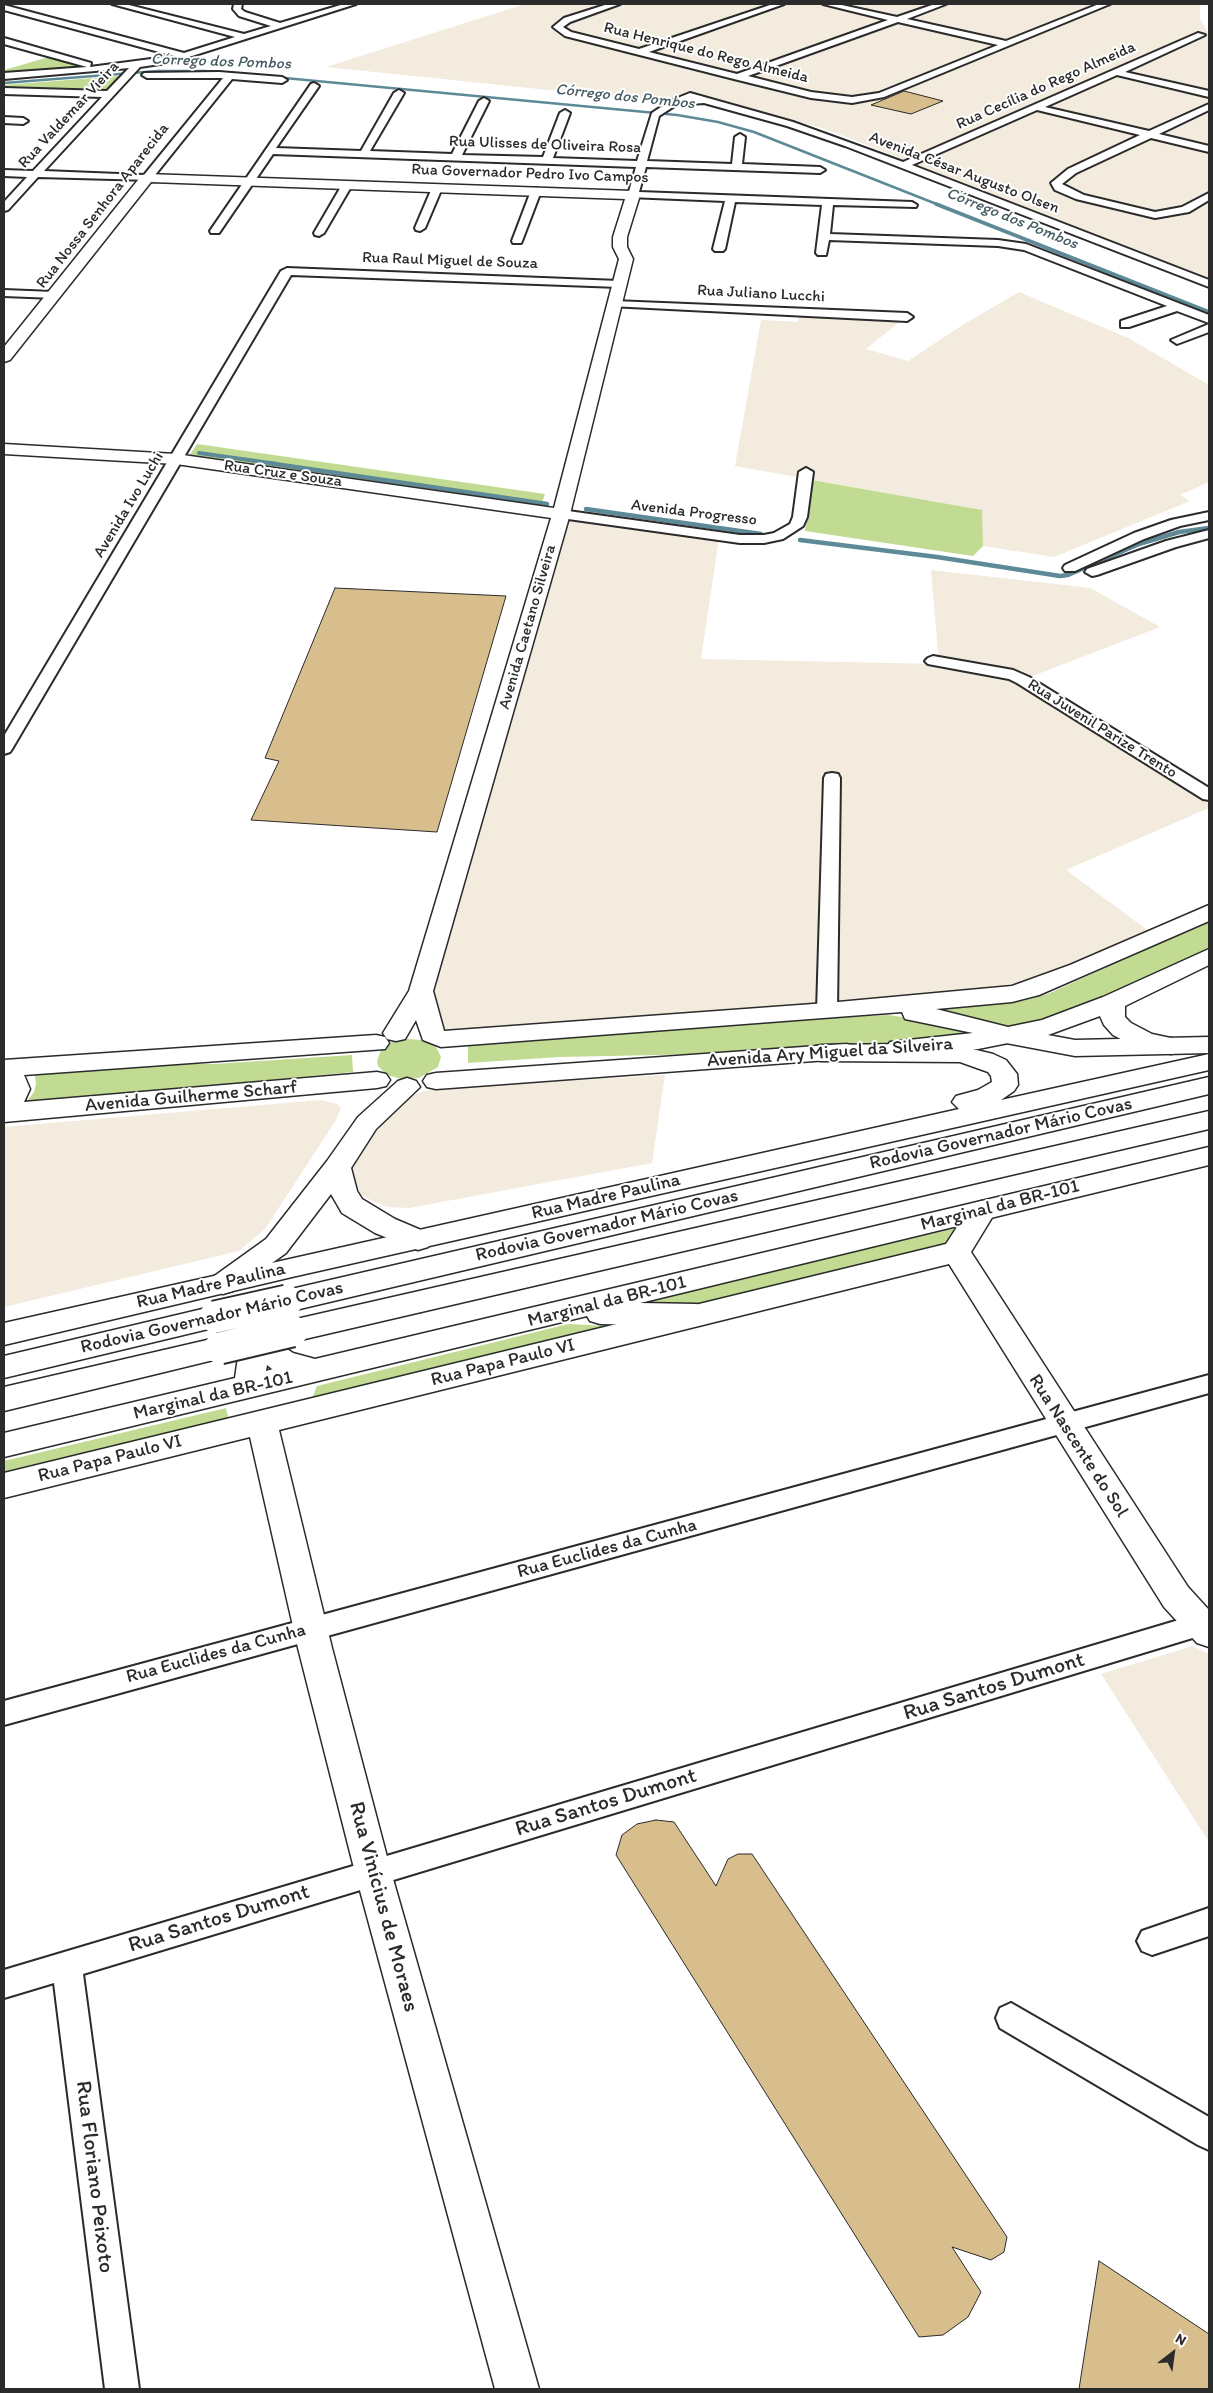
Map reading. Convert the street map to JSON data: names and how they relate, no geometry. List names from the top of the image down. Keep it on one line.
{"streets":{"main road":["Rua Governador Pedro Ivo Campos","Rua Nossa Senhora Aparecida","Rua Cruz e Souza","Avenida Caetano Silveira","Avenida Ary Miguel da Silveira","Avenida Guilherme Scharf","Rodovia Governador Mário Covas","Rua Madre Paulina","Marginal da BR-101","Rua Papa Paulo VI","Rua Nascente do Sol","Rua Vinícius de Moraes"],"street":["Rua Henrique do Rego Almeida","Rua Cecília do Rego Almeida","Rua Valdemar Vieira","Rua Ulisses de Oliveira Rosa","Avenida César Augusto Olsen","Rua Raul Miguel de Souza","Rua Juliano Lucchi","Avenida Ivo Luchi","Avenida Progresso","Rua Juvenil Parize Trento","Rua Euclides da Cunha","Rua Santos Dumont","Rua Floriano Peixoto"]},"crossings":[["Rua Cecília do Rego Almeida","Avenida César Augusto Olsen"],["Rua Ulisses de Oliveira Rosa","Avenida César Augusto Olsen"],["Rua Governador Pedro Ivo Campos","Rua Nossa Senhora Aparecida"],["Rua Governador Pedro Ivo Campos","Avenida Caetano Silveira"],["Rua Raul Miguel de Souza","Avenida Ivo Luchi"],["Rua Raul Miguel de Souza","Avenida Caetano Silveira"],["Rua Juliano Lucchi","Avenida Caetano Silveira"],["Rua Cruz e Souza","Avenida Ivo Luchi"],["Rua Cruz e Souza","Avenida Progresso"],["Rua Cruz e Souza","Avenida Caetano Silveira"],["Avenida Progresso","Avenida Caetano Silveira"],["Avenida Caetano Silveira","Avenida Ary Miguel da Silveira"],["Avenida Caetano Silveira","Avenida Guilherme Scharf"],["Avenida Ary Miguel da Silveira","Avenida Guilherme Scharf"],["Rua Papa Paulo VI","Rua Nascente do Sol"],["Rua Papa Paulo VI","Rua Vinícius de Moraes"],["Rua Nascente do Sol","Rua Euclides da Cunha"],["Rua Nascente do Sol","Rua Santos Dumont"],["Rua Euclides da Cunha","Rua Vinícius de Moraes"],["Rua Santos Dumont","Rua Vinícius de Moraes"],["Rua Santos Dumont","Rua Floriano Peixoto"]],"water":["Córrego dos Pombos"],"north":"top right"}
